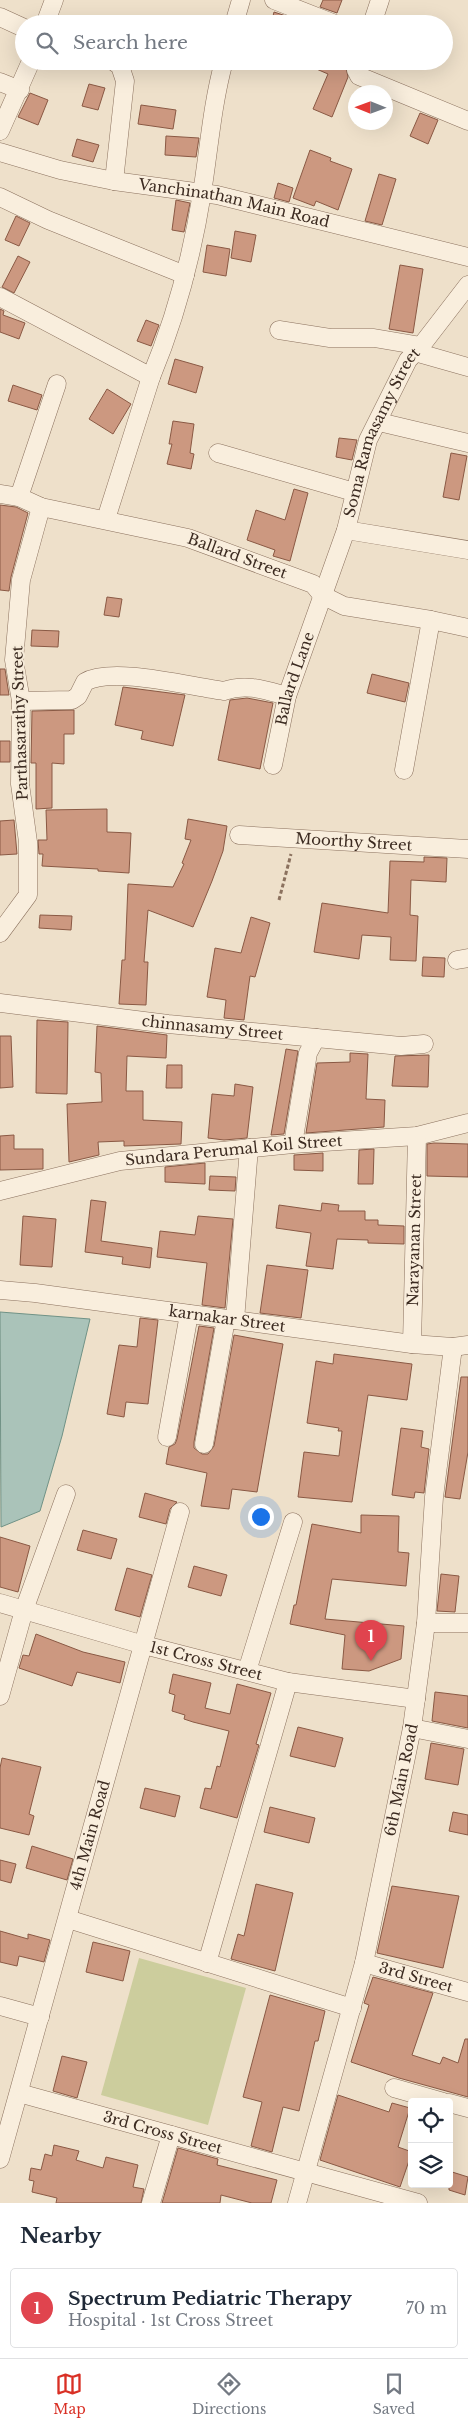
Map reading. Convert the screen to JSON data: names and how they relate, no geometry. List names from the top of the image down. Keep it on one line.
{"streets":{"street":["Vanchinathan Main Road","Soma Ramasamy Street","Ballard Street","Ballard Lane","Parthasarathy Street","Moorthy Street","chinnasamy Street","Sundara Perumal Koil Street","Narayanan Street","karnakar Street","1st Cross Street","6th Main Road","4th Main Road","3rd Street","3rd Cross Street"]},"crossings":[["Soma Ramasamy Street","Ballard Street"],["Soma Ramasamy Street","Ballard Lane"],["Ballard Street","Ballard Lane"],["Ballard Street","Parthasarathy Street"],["Sundara Perumal Koil Street","Narayanan Street"],["Narayanan Street","karnakar Street"],["karnakar Street","6th Main Road"],["1st Cross Street","6th Main Road"],["1st Cross Street","4th Main Road"],["6th Main Road","3rd Street"],["6th Main Road","3rd Cross Street"],["4th Main Road","3rd Cross Street"]],"north":"left","page":{"search":"Search here","pins":"1","heading":"Nearby","list":[{"mark":"1","name":"Spectrum Pediatric Therapy","note":"Hospital · 1st Cross Street","value":"70 m"}],"nav":["Map","Directions","Saved"]}}
